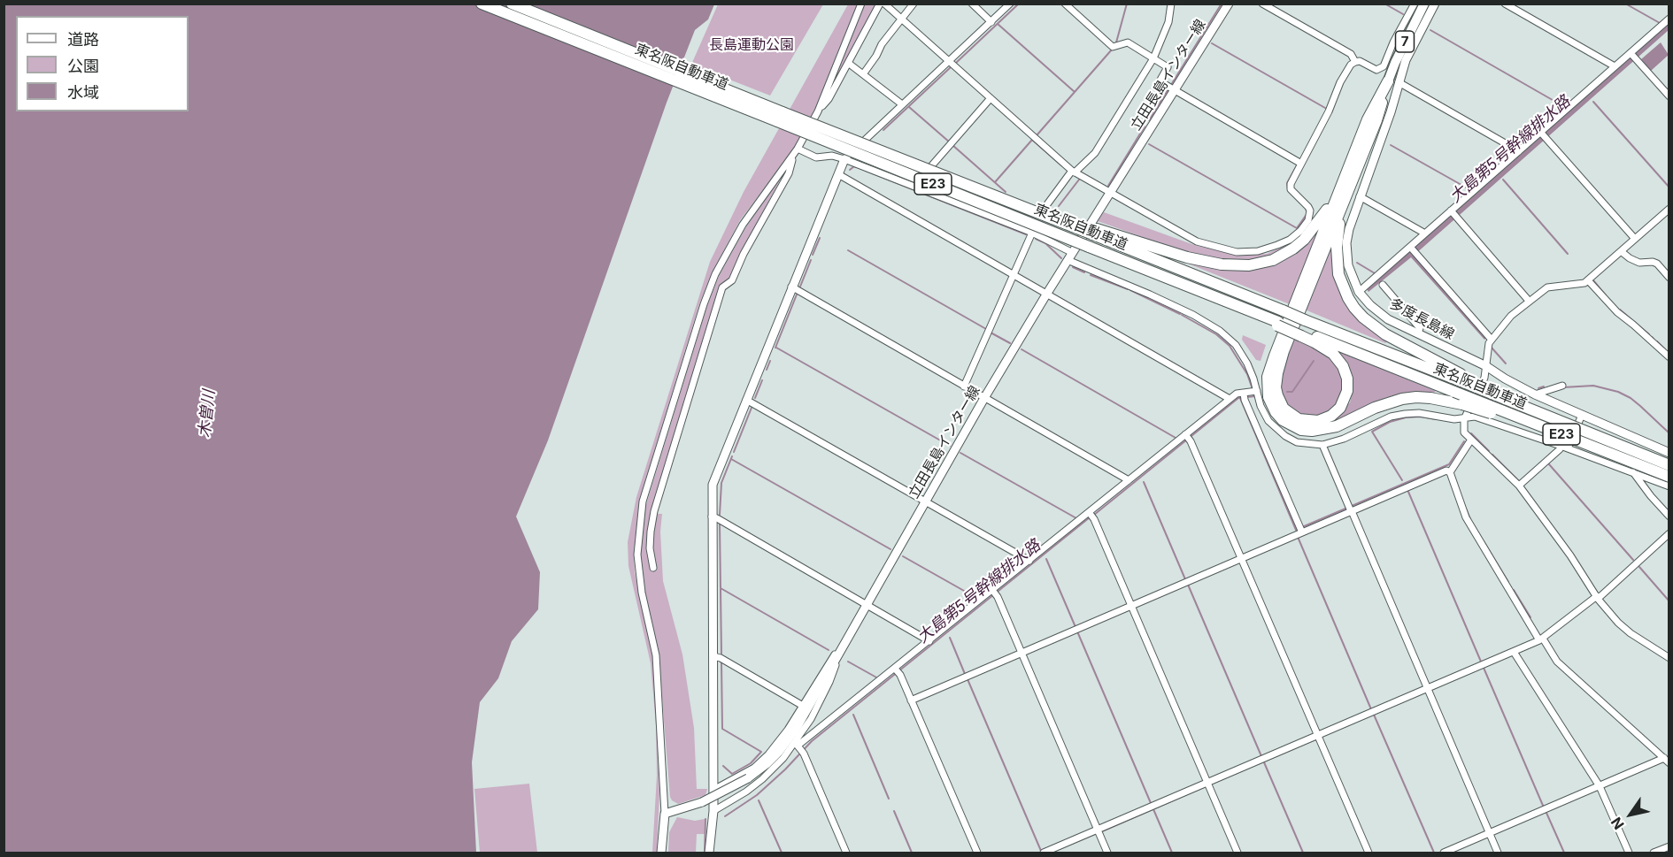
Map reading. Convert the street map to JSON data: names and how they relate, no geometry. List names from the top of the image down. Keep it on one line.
{"streets":{"highway":["東名阪自動車道","E23"],"main road":["7","立田長島インター線","多度長島線"]},"crossings":[["7","多度長島線"]],"water":["大島第5号幹線排水路","木曽川"],"parks":["長島運動公園"],"legend":["道路","公園","水域"],"north":"bottom left"}
